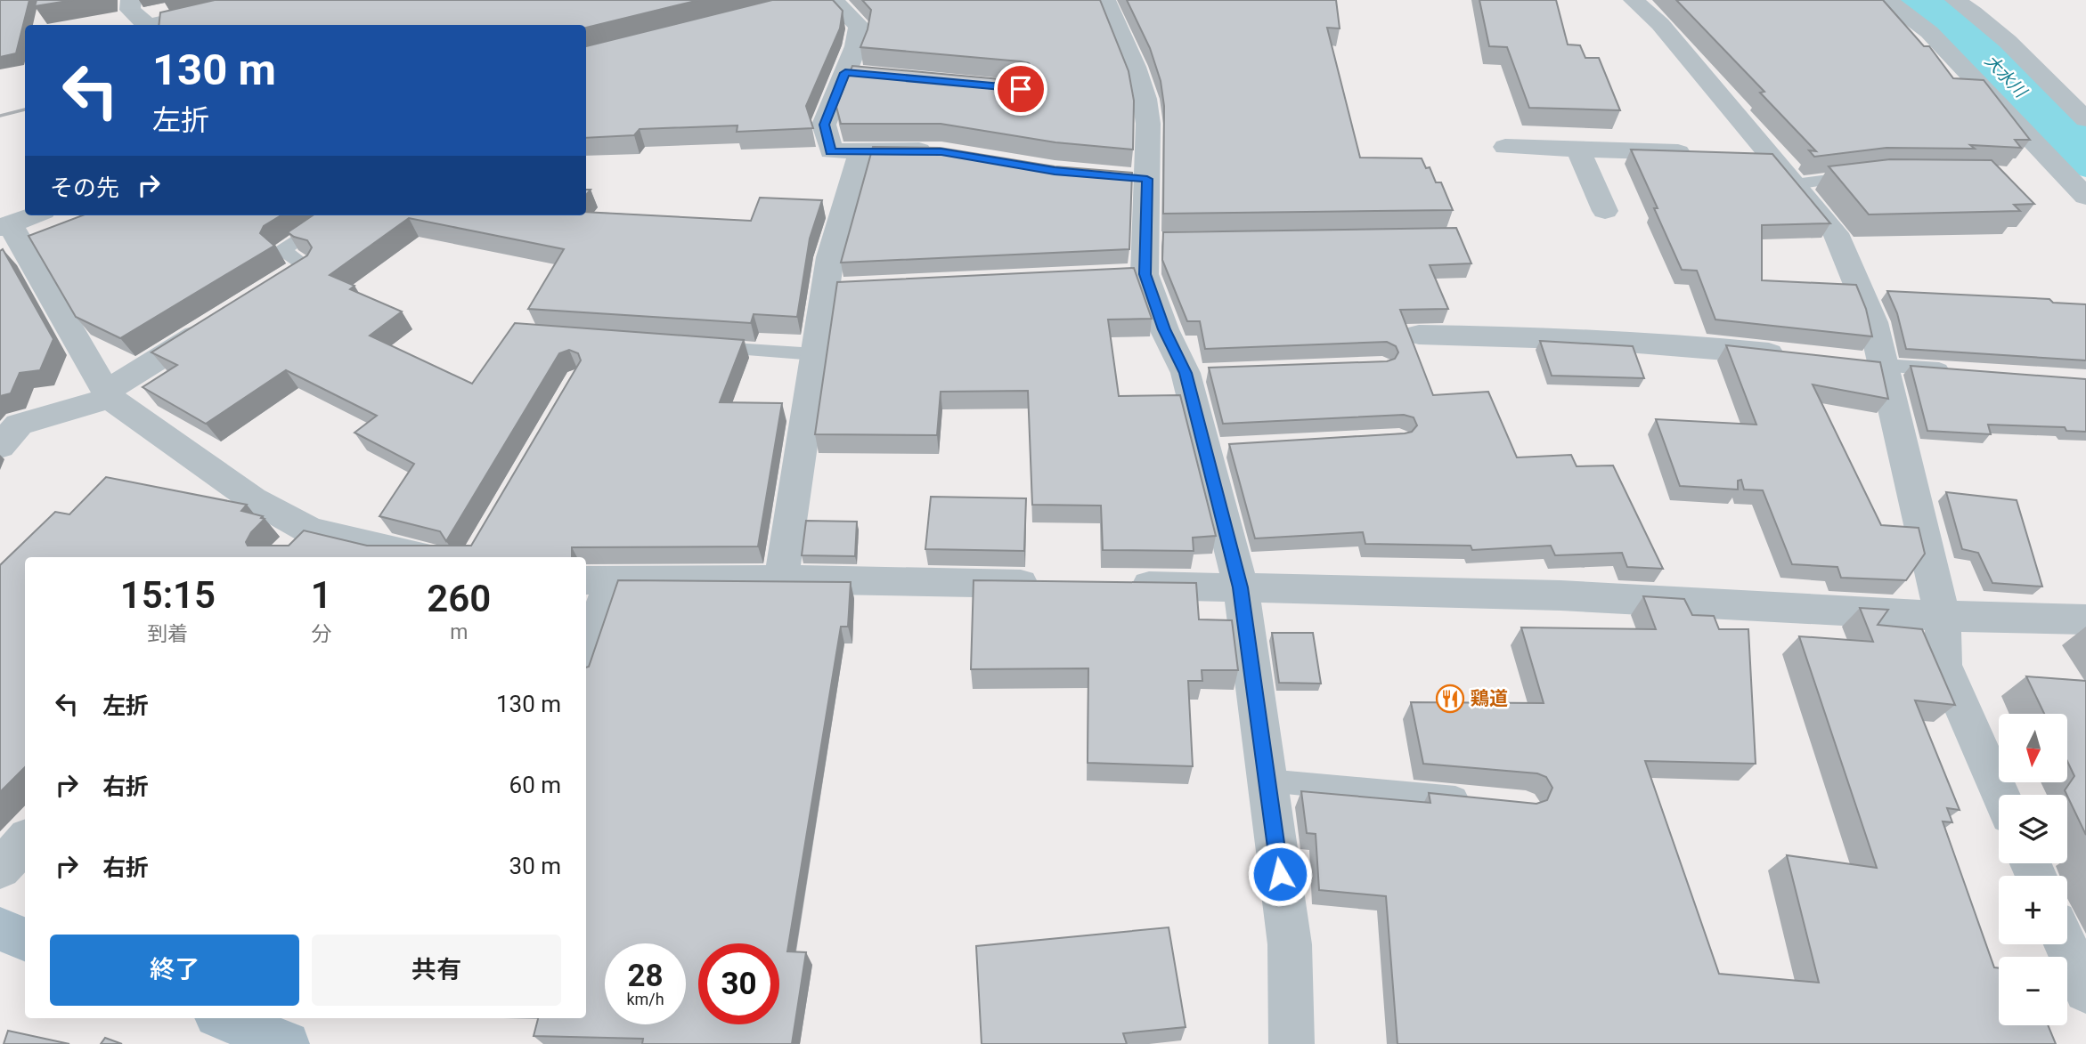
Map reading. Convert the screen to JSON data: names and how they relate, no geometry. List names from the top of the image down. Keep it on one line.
{"water":["大水川"],"places":{"restaurant":["鶏道"]},"north":"bottom","page":{"turn":["130 m","左折"],"then":"その先","eta":["15:15","到着","1","分","260","m"],"list":[{"name":"左折","value":"130 m"},{"name":"右折","value":"60 m"},{"name":"右折","value":"30 m"}],"map_buttons":["+","−"],"buttons":["終了","共有"],"speed":"28 km/h","limit":"30"}}
